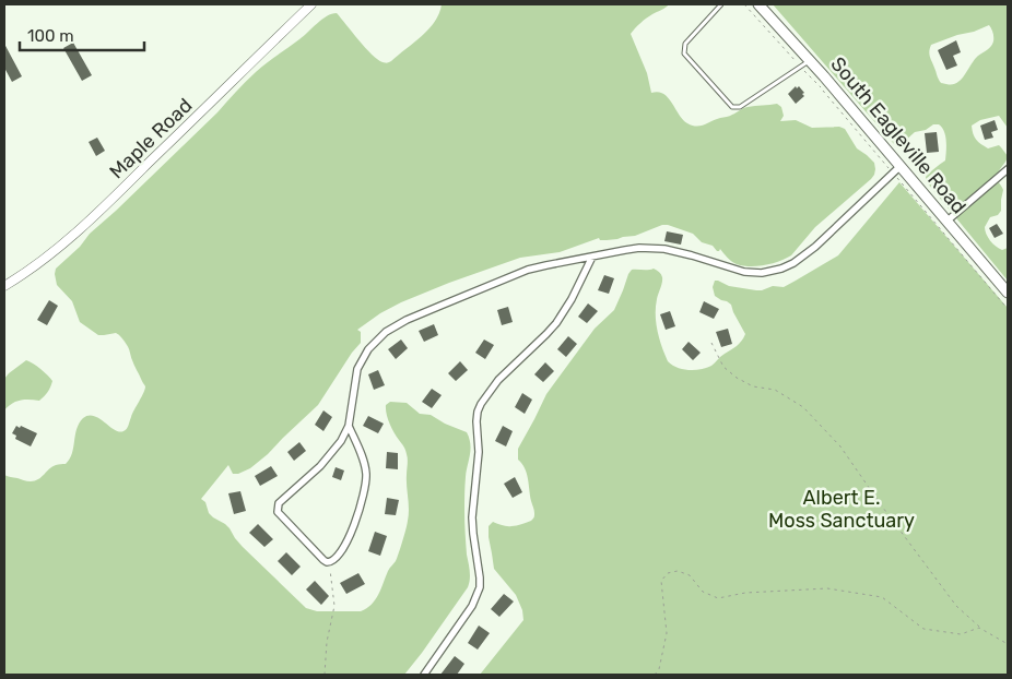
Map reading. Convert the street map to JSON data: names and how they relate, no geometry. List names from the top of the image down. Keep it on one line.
{"streets":{"main road":["South Eagleville Road"],"street":["Maple Road"]},"parks":["Albert E. Moss Sanctuary"],"scale_bar":"100 m"}
